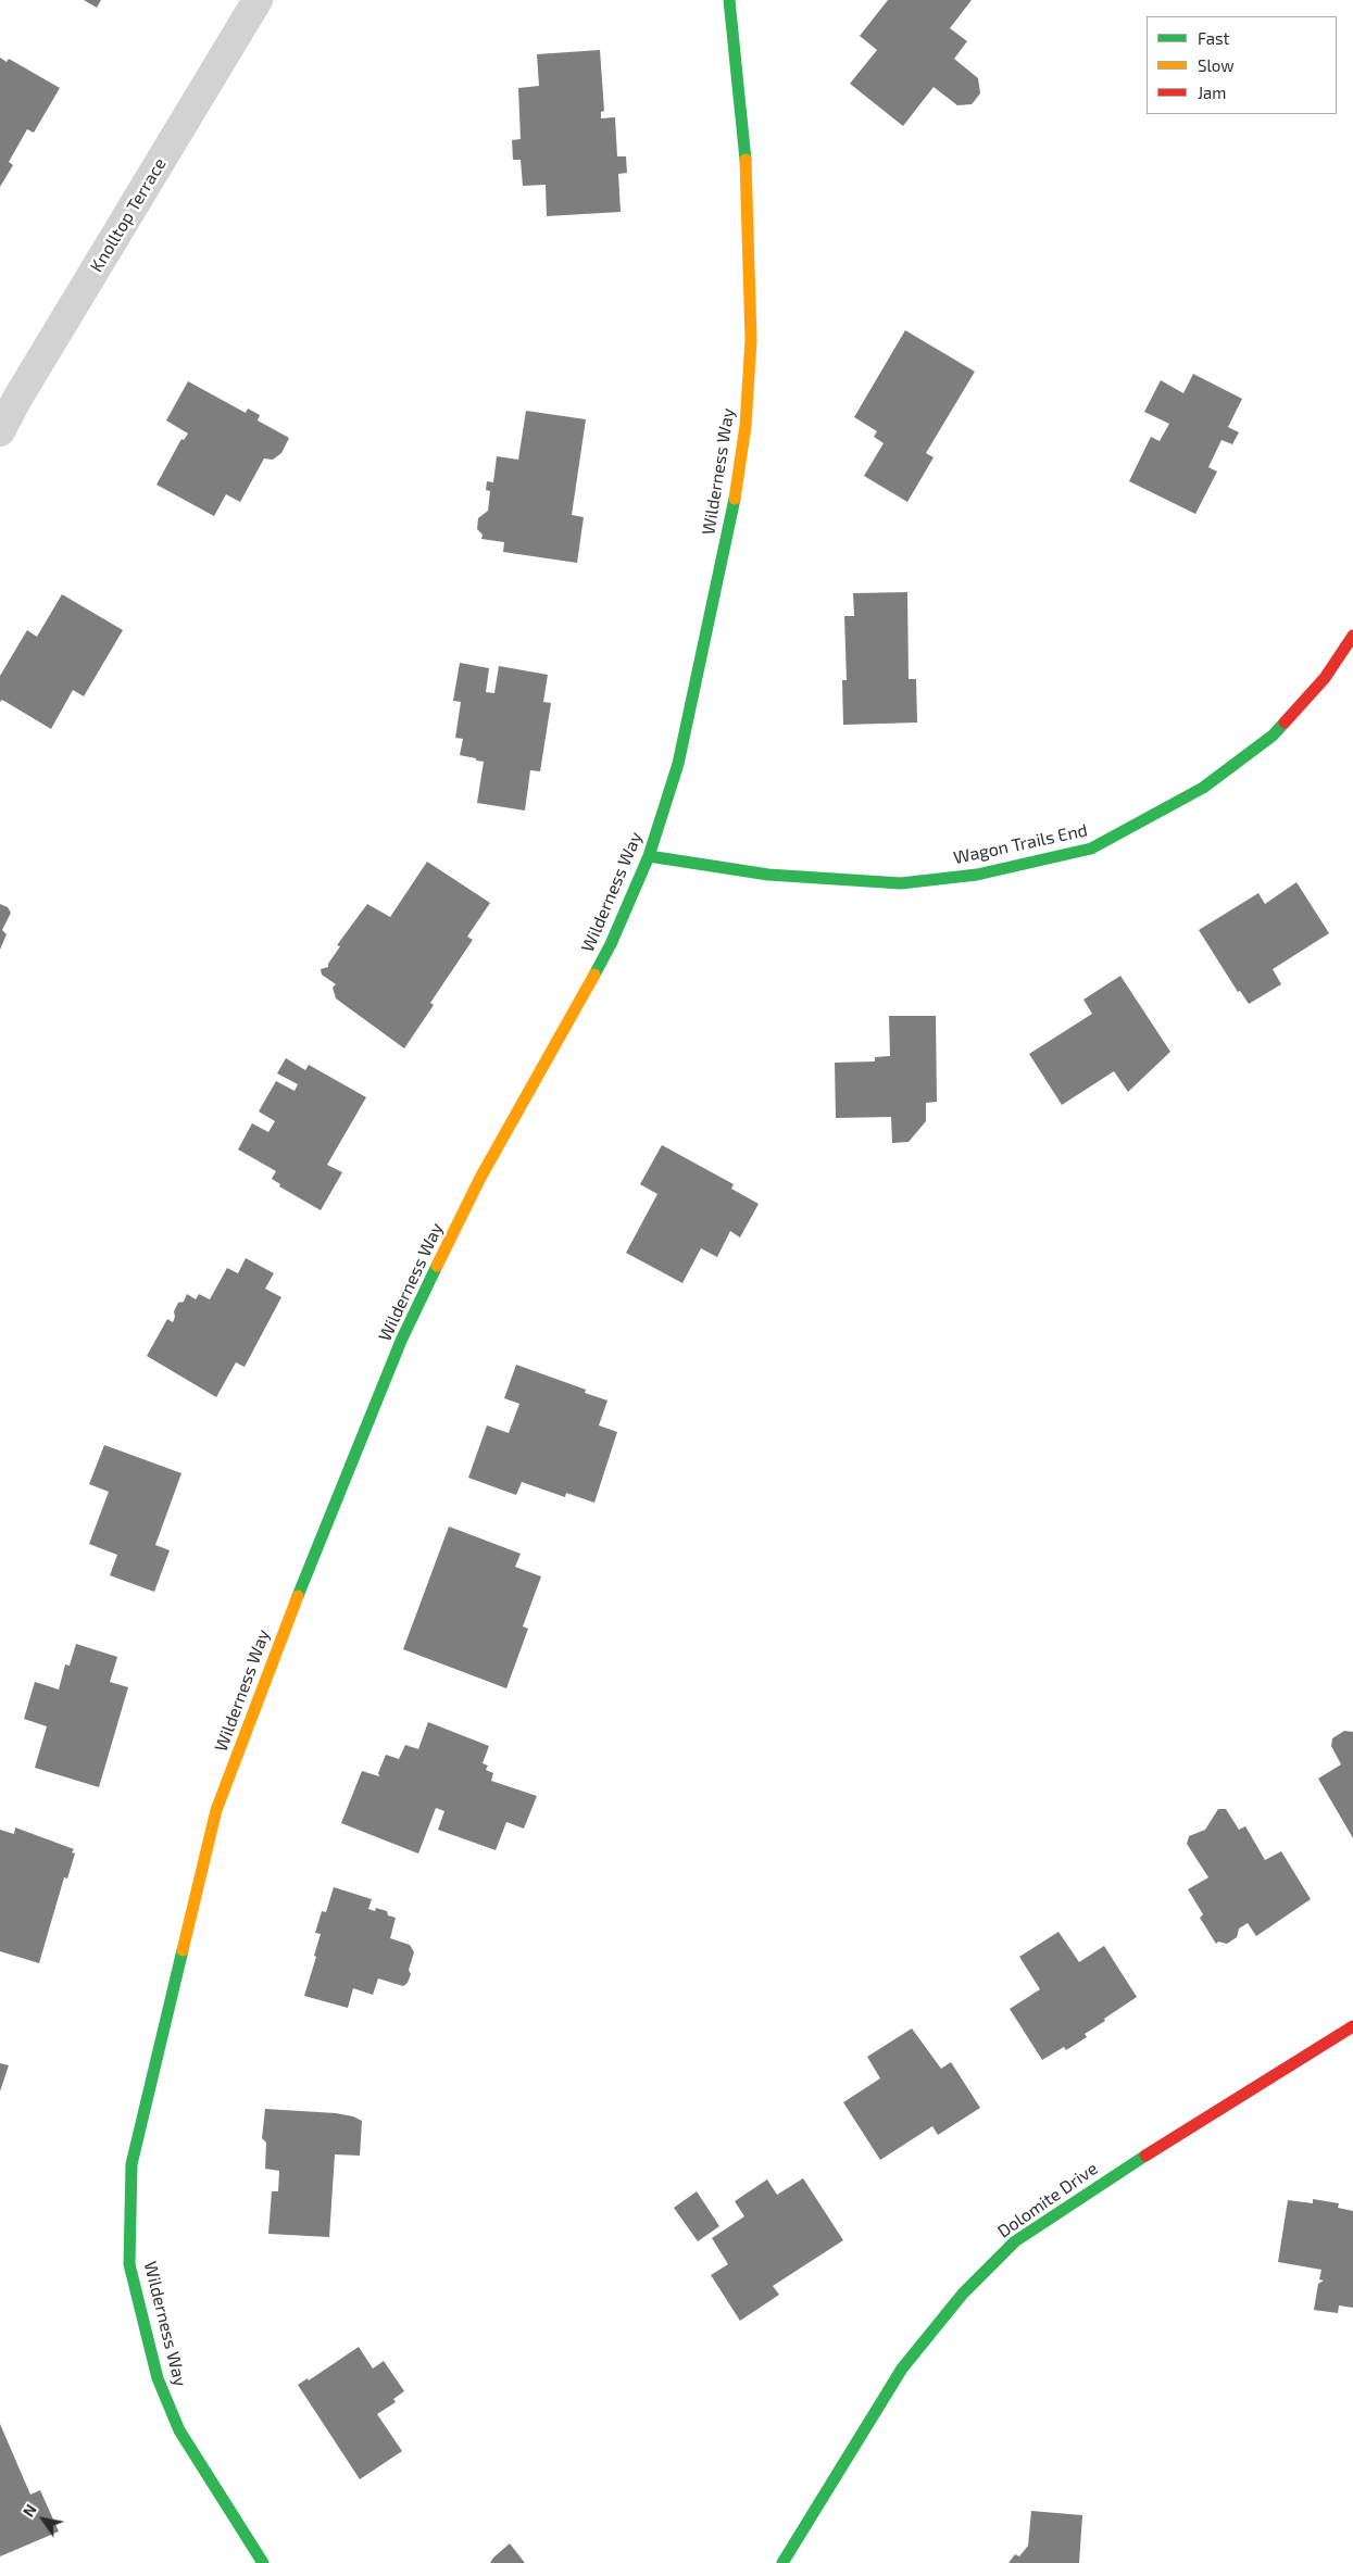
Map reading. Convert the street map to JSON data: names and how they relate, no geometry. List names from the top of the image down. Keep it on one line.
{"streets":{"street":["Knolltop Terrace","Wilderness Way","Wagon Trails End","Dolomite Drive"]},"crossings":[["Wilderness Way","Wagon Trails End"]],"legend":["Fast","Slow","Jam"],"north":"top left"}
